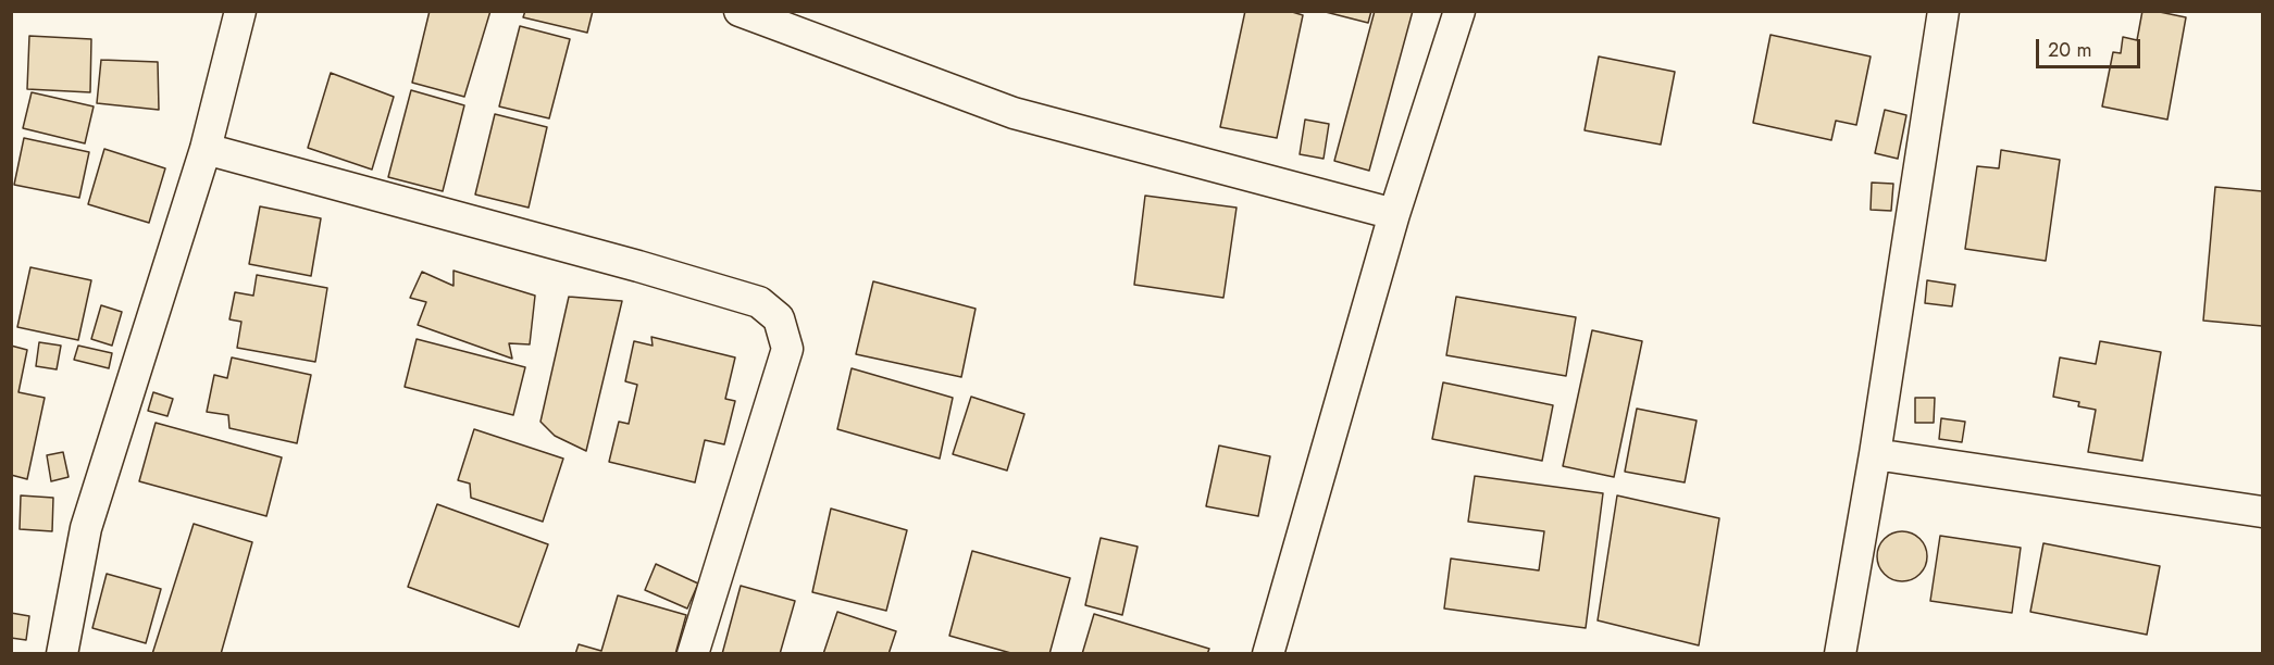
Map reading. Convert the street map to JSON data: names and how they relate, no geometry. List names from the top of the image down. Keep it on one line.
{"scale_bar":"20 m"}
